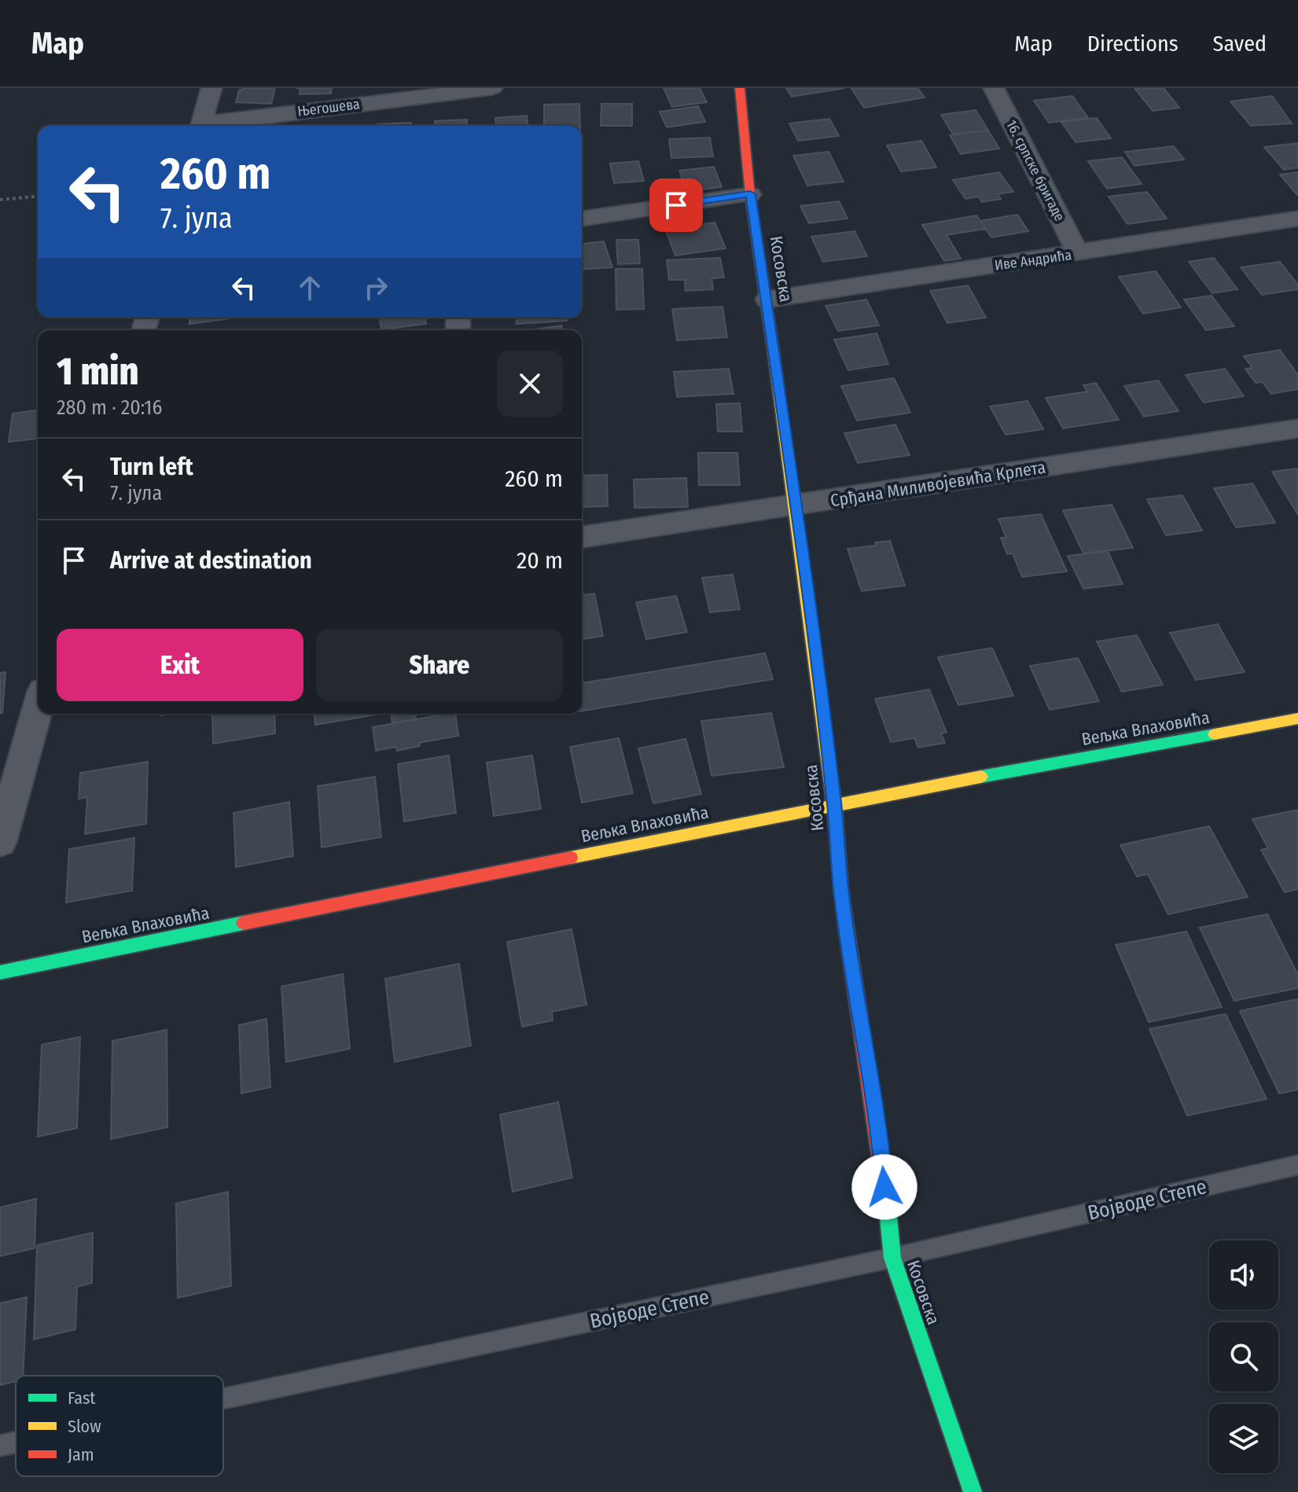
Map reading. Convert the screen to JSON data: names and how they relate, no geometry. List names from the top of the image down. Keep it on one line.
{"streets":{"street":["Његошева","16. српске бригаде","Иве Андрића","Косовска","Срђана Миливојевића Крлета","Вељка Влаховића"],"lane":["Војводе Степе"]},"crossings":[["16. српске бригаде","Иве Андрића"],["Иве Андрића","Косовска"],["Косовска","Срђана Миливојевића Крлета"],["Косовска","Вељка Влаховића"],["Косовска","Војводе Степе"]],"legend":["Fast","Slow","Jam"],"page":{"header":"Map","nav":["Map","Directions","Saved"],"turn":["260 m","7. јула"],"heading":["1 min","280 m · 20:16"],"list":[{"name":"Turn left","note":"7. јула","value":"260 m"},{"name":"Arrive at destination","value":"20 m"}],"buttons":["Exit","Share"]}}
